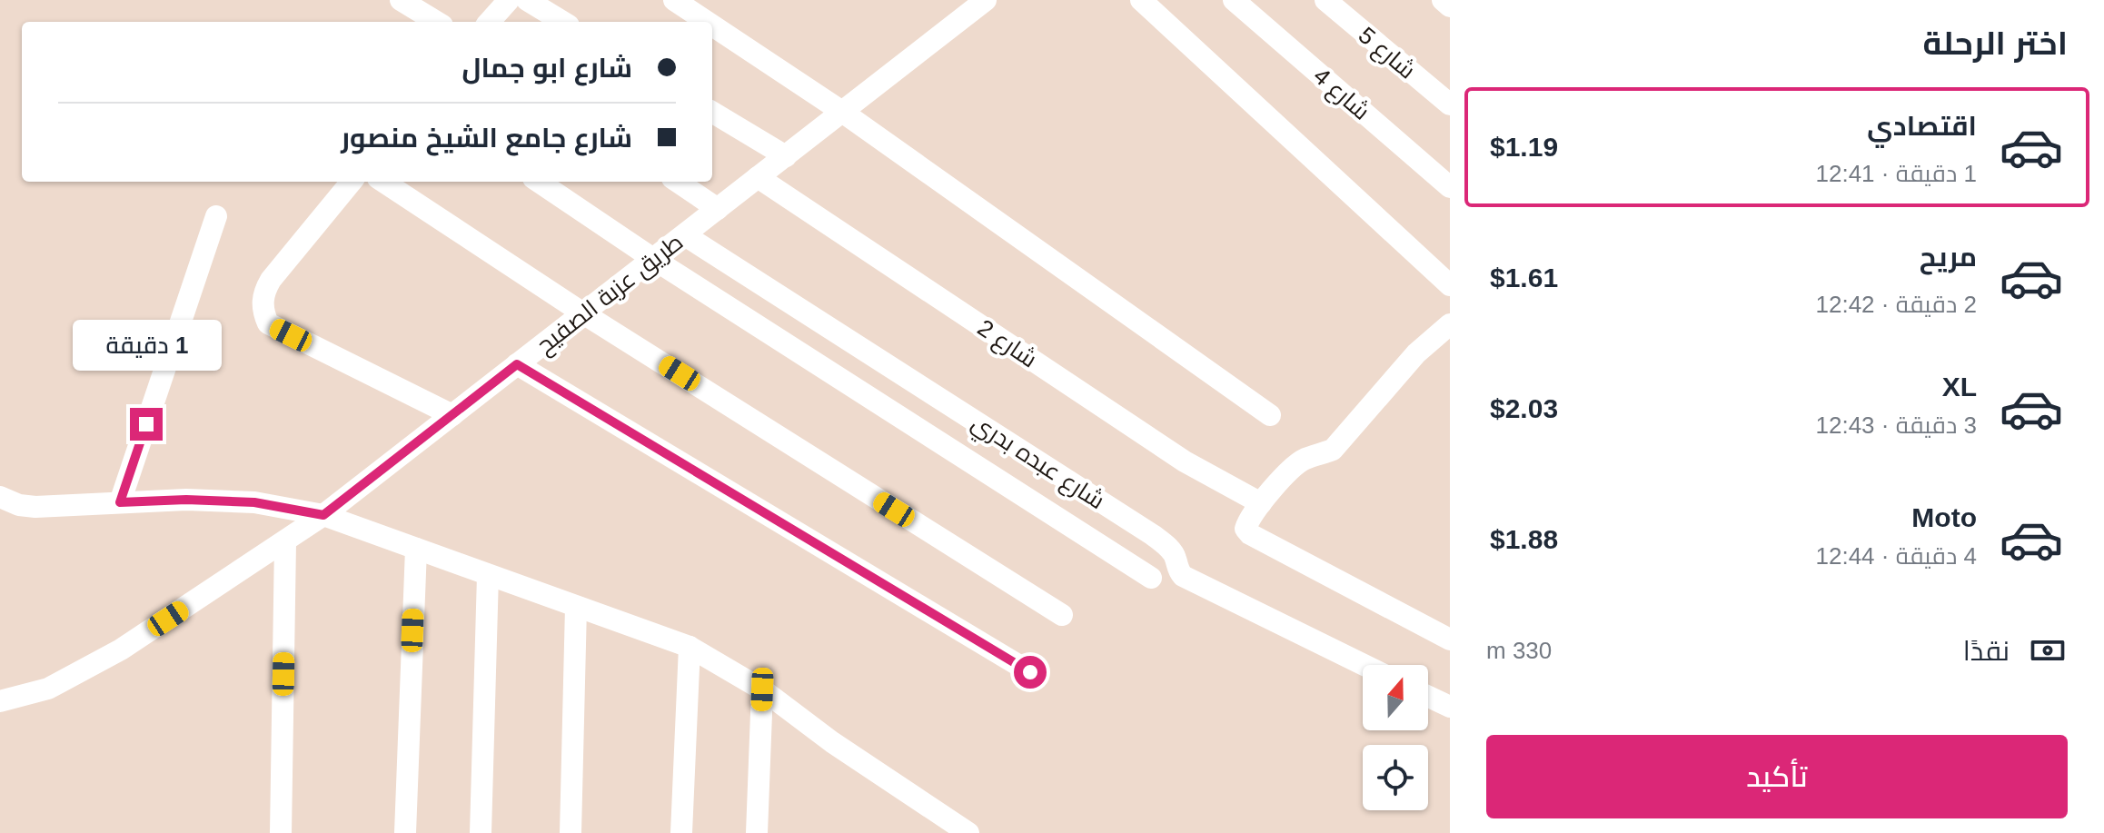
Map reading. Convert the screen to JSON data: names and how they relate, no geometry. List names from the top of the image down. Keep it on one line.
{"streets":{"street":["شارع 5","شارع 4","طريق عزبة الصفيح","شارع 2","شارع عبده بدري"]},"crossings":[["طريق عزبة الصفيح","شارع 2"],["طريق عزبة الصفيح","شارع عبده بدري"]],"north":"top","page":{"heading":"اختر الرحلة","banner":["شارع ابو جمال","شارع جامع الشيخ منصور"],"list":[{"name":"اقتصادي","note":"1 دقيقة · 12:41","value":"$1.19"},{"name":"مريح","note":"2 دقيقة · 12:42","value":"$1.61"},{"name":"XL","note":"3 دقيقة · 12:43","value":"$2.03"},{"name":"Moto","note":"4 دقيقة · 12:44","value":"$1.88"}],"bubble":"1 دقيقة","pay":["نقدًا","330 m"],"buttons":"تأكيد"}}
